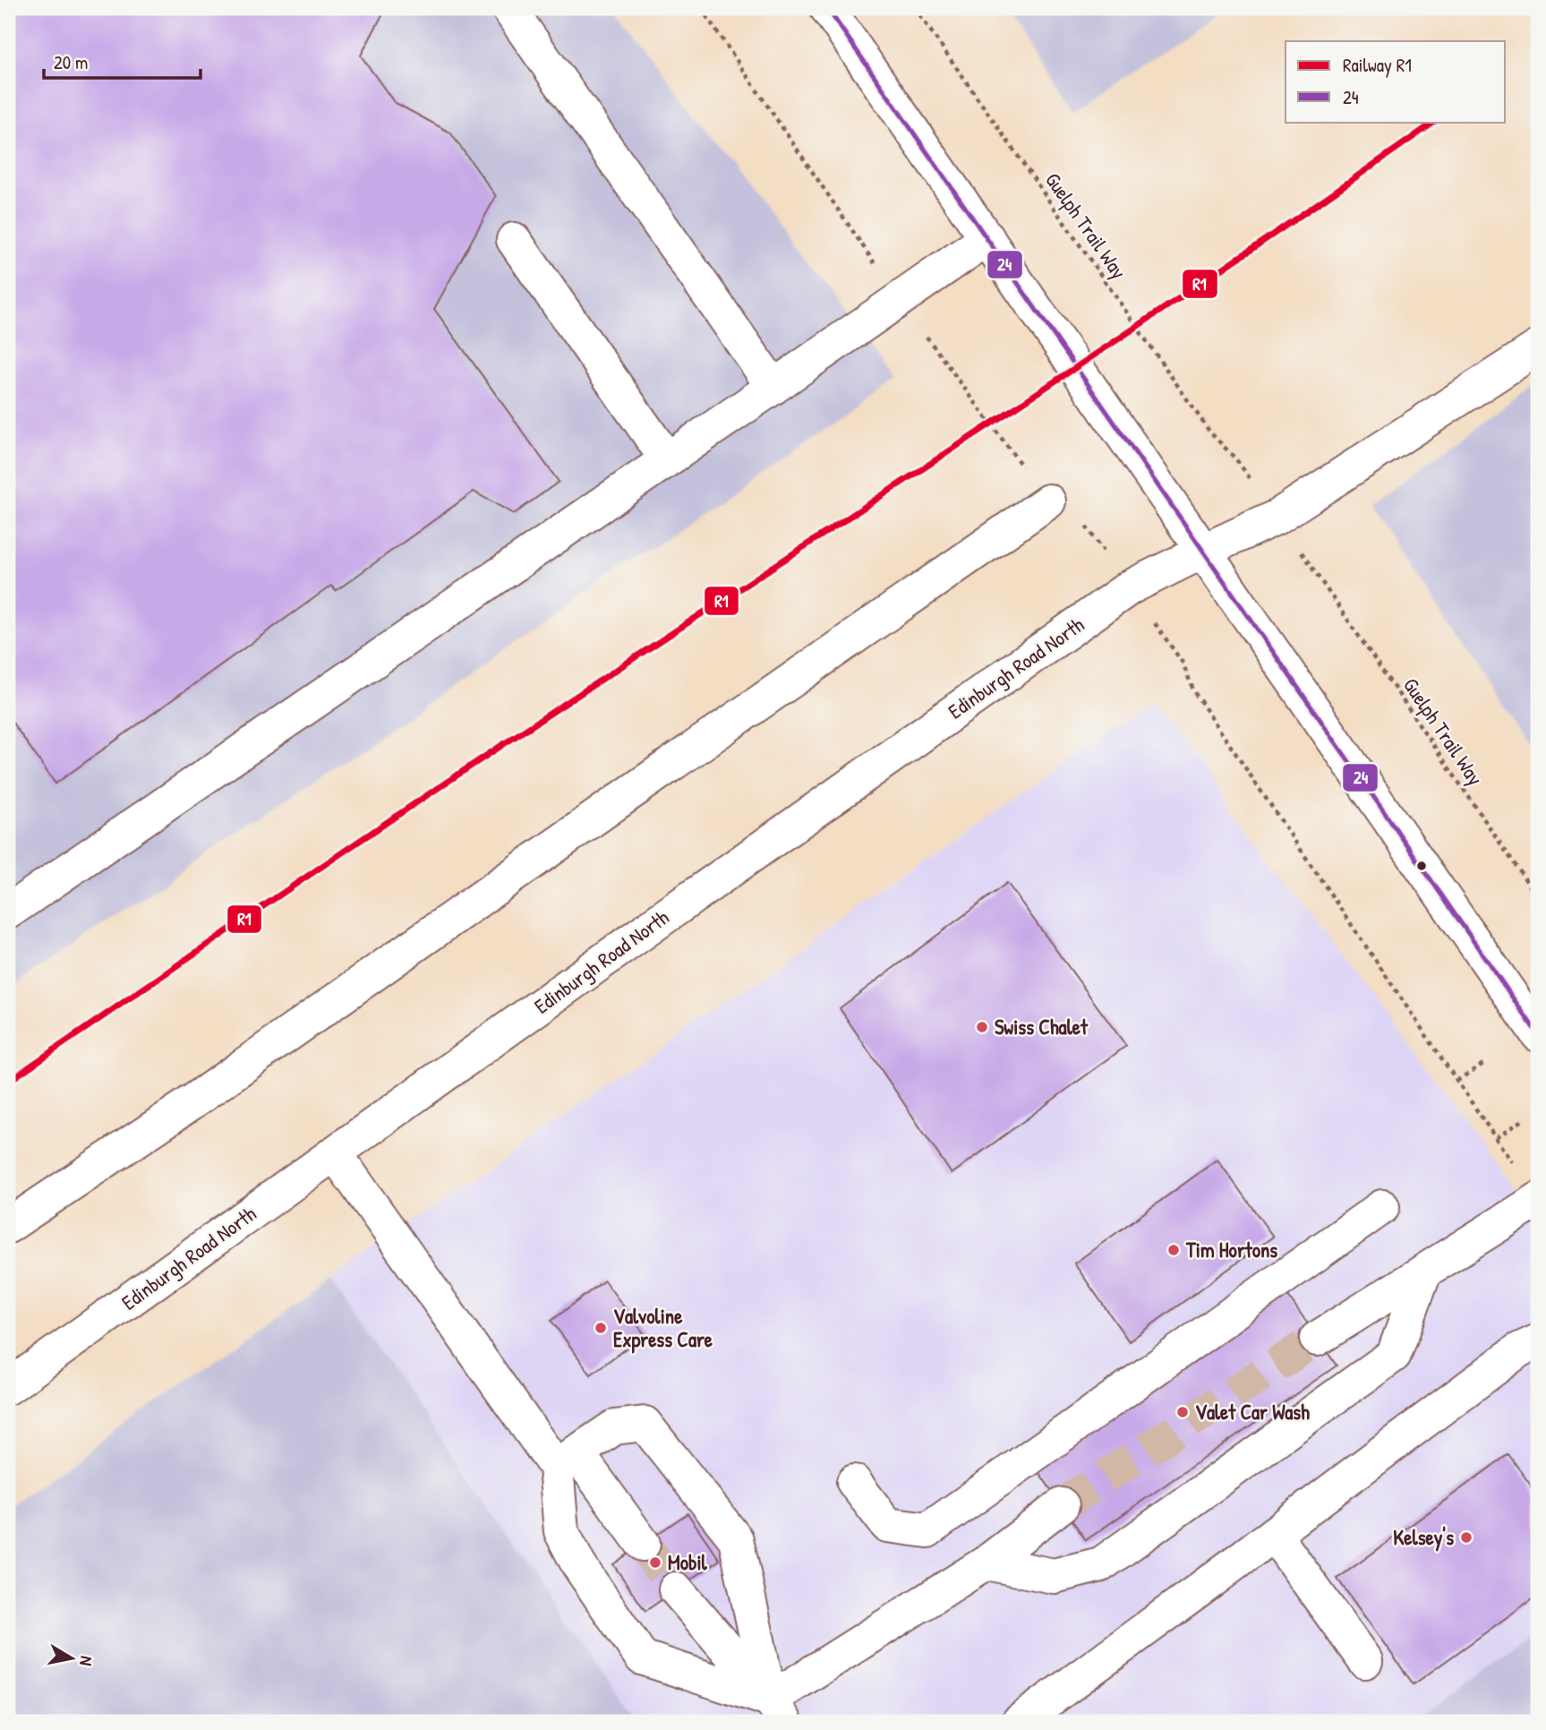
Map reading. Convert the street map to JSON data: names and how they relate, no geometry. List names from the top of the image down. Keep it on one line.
{"streets":{"main road":["Edinburgh Road North"],"path":["Guelph Trail Way"]},"places":["Swiss Chalet","Tim Hortons","Valvoline Express Care","Valet Car Wash","Kelsey's","Mobil"],"lines":["transit line 24","rail line R1"],"legend":["Railway R1","24"],"scale_bar":"20 m","north":"right"}
